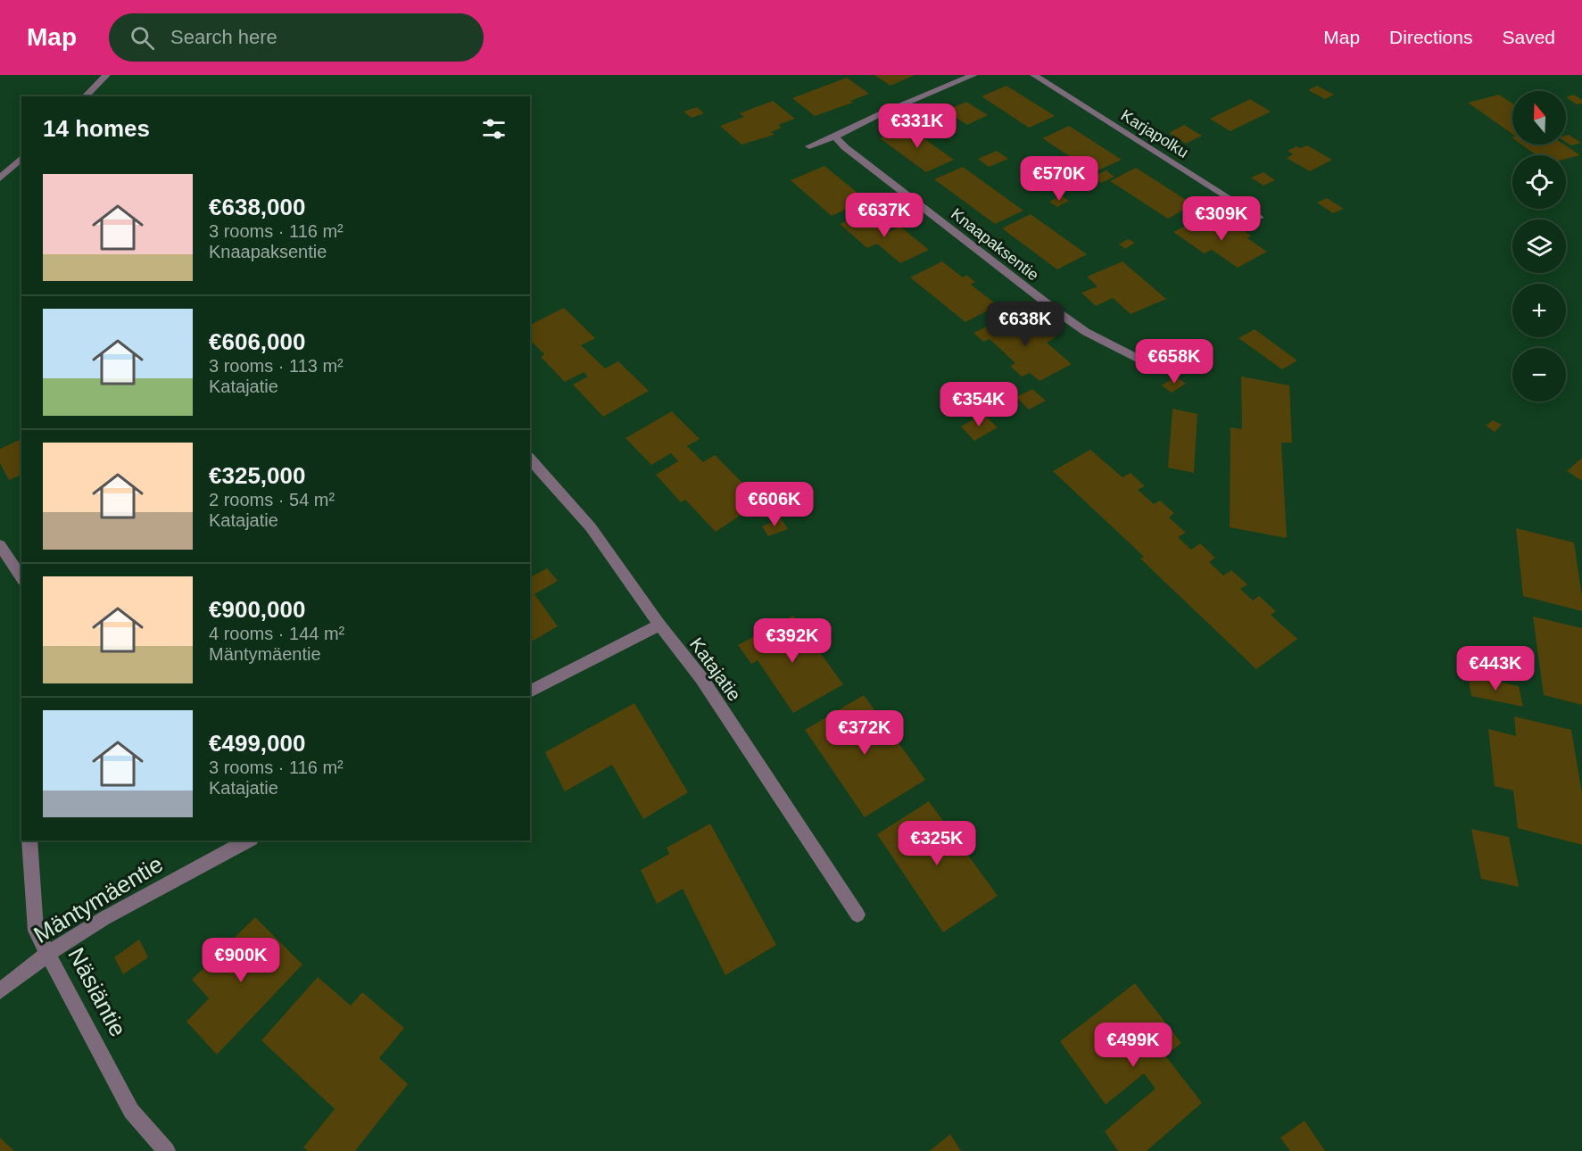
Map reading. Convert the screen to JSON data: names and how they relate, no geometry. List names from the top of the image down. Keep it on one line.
{"streets":{"street":["Karjapolku","Knaapaksentie","Katajatie","Mäntymäentie","Näsiäntie"]},"crossings":[["Mäntymäentie","Näsiäntie"]],"north":"top","page":{"header":"Map","search":"Search here","nav":["Map","Directions","Saved"],"map_buttons":["+","−"],"heading":"14 homes","price":["€331K","€570K","€637K","€309K","€638K","€658K","€354K","€606K","€392K","€443K","€372K","€325K","€900K","€499K"],"list":[{"name":"€638,000","note":"3 rooms · 116 m² · Knaapaksentie"},{"name":"€606,000","note":"3 rooms · 113 m² · Katajatie"},{"name":"€325,000","note":"2 rooms · 54 m² · Katajatie"},{"name":"€900,000","note":"4 rooms · 144 m² · Mäntymäentie"},{"name":"€499,000","note":"3 rooms · 116 m² · Katajatie"}]}}
